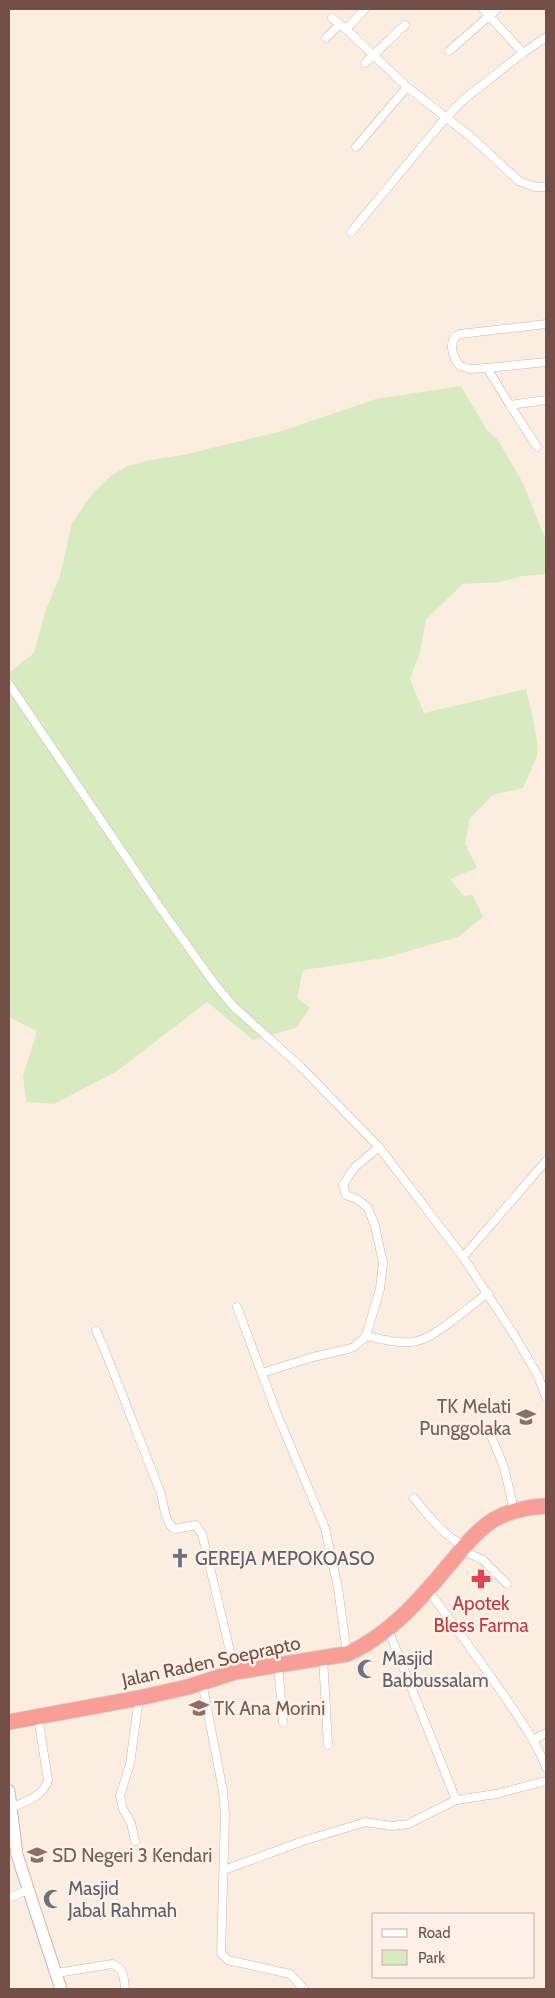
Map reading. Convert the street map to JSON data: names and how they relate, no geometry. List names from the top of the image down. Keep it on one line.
{"streets":{"highway":["Jalan Raden Soeprapto"]},"places":{"school or university":["TK Melati Punggolaka","TK Ana Morini","SD Negeri 3 Kendari"],"church":["GEREJA MEPOKOASO"],"pharmacy":["Apotek Bless Farma"],"mosque":["Masjid Babbussalam","Masjid Jabal Rahmah"]},"legend":["Road","Park"]}
